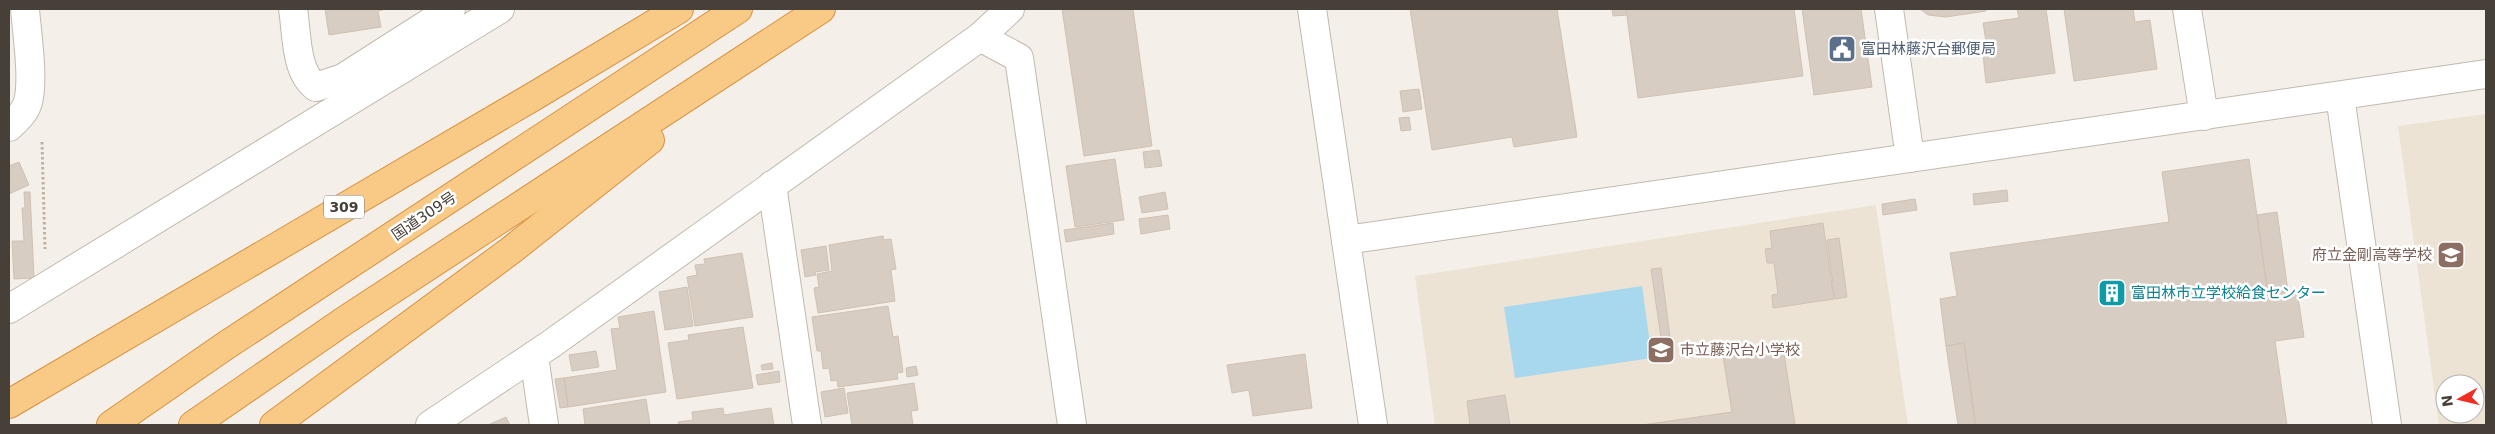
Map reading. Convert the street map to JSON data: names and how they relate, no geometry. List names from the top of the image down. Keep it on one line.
{"streets":{"highway":["309","国道309号"]},"places":{"public building":["富田林藤沢台郵便局"],"school or university":["府立金剛高等学校","市立藤沢台小学校"],"building":["富田林市立学校給食センター"]},"north":"left"}
